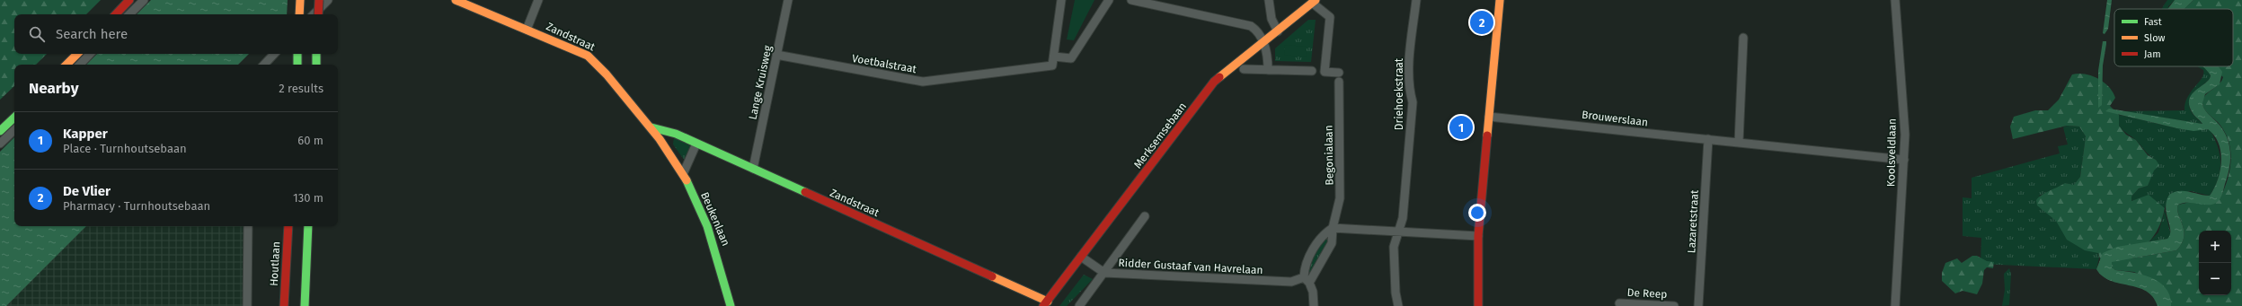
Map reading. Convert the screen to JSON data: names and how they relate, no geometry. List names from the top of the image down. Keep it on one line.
{"streets":{"street":["Zandstraat","Voetbalstraat","Lange Kruisweg","Driehoekstraat","Brouwerslaan","Merksemsebaan","Koolsveldlaan","Begonialaan","Beukenlaan","Lazaretstraat","Houtlaan","Ridder Gustaaf van Havrelaan","De Reep"]},"crossings":[["Zandstraat","Lange Kruisweg"],["Zandstraat","Merksemsebaan"],["Zandstraat","Beukenlaan"],["Voetbalstraat","Lange Kruisweg"],["Brouwerslaan","Koolsveldlaan"],["Brouwerslaan","Lazaretstraat"],["Merksemsebaan","Ridder Gustaaf van Havrelaan"]],"legend":["Fast","Slow","Jam"],"page":{"pins":["2","1"],"search":"Search here","heading":["Nearby","2 results"],"list":[{"mark":"1","name":"Kapper","note":"Place · Turnhoutsebaan","value":"60 m"},{"mark":"2","name":"De Vlier","note":"Pharmacy · Turnhoutsebaan","value":"130 m"}],"map_buttons":["+","−"]}}
